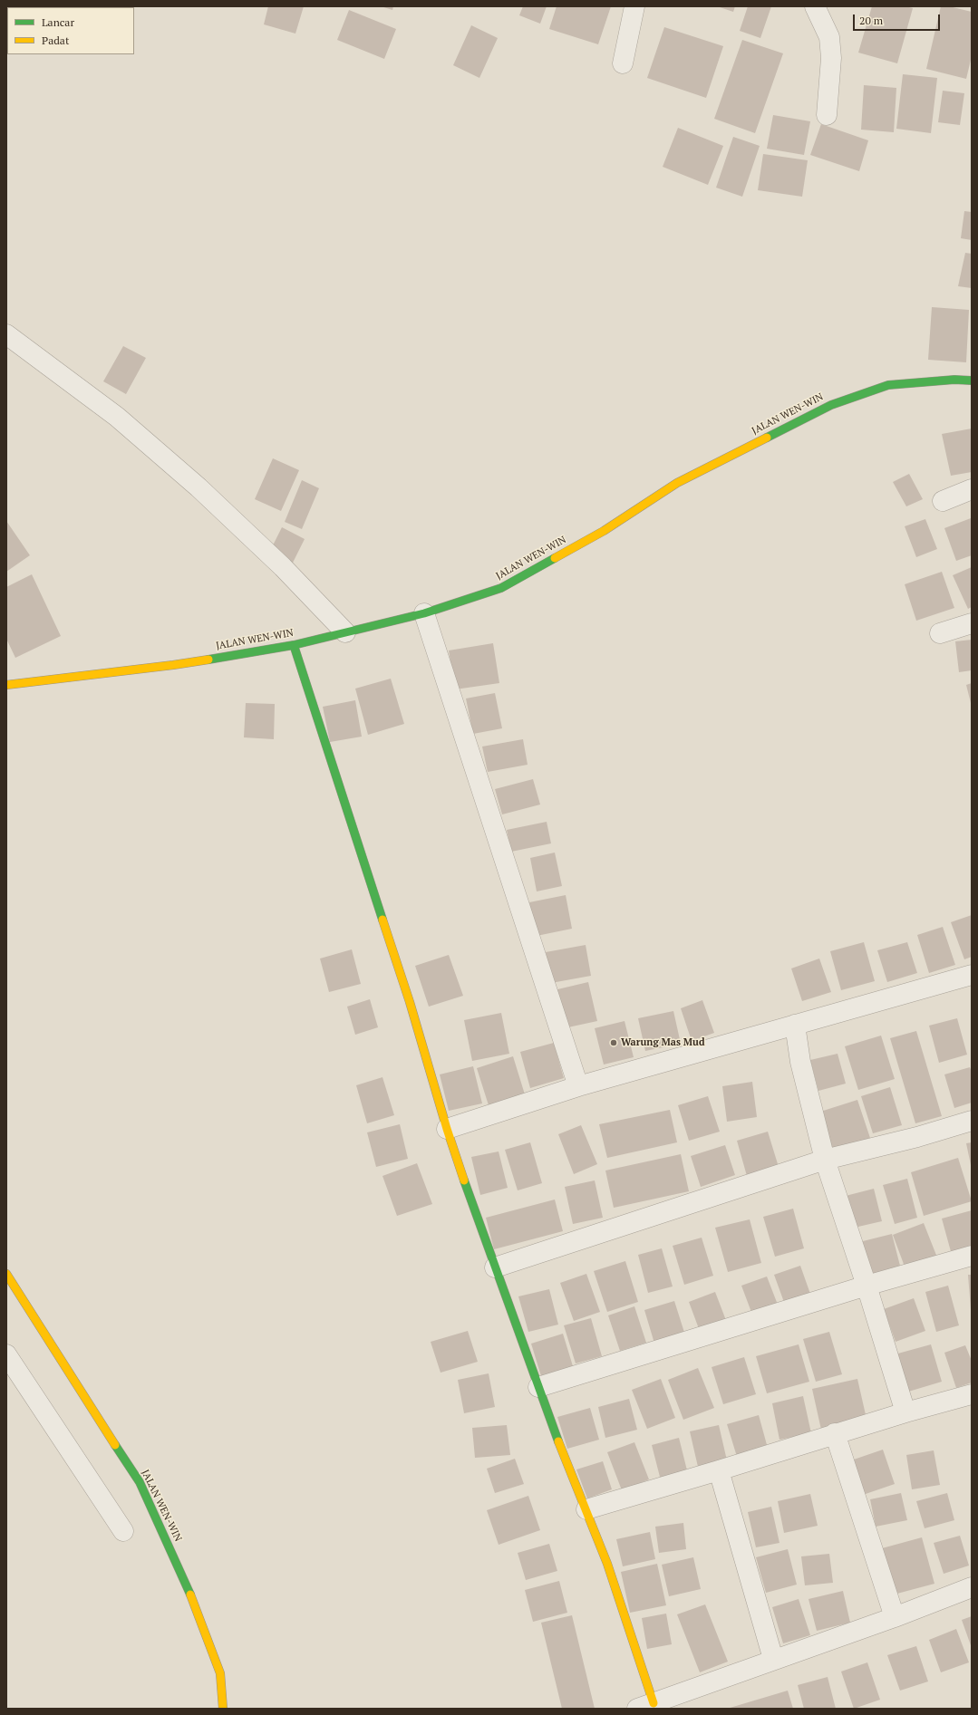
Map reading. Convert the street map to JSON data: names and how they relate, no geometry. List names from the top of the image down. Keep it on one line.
{"streets":{"street":["JALAN WEN-WIN"]},"places":["Warung Mas Mud"],"legend":["Lancar","Padat"],"scale_bar":"20 m"}
